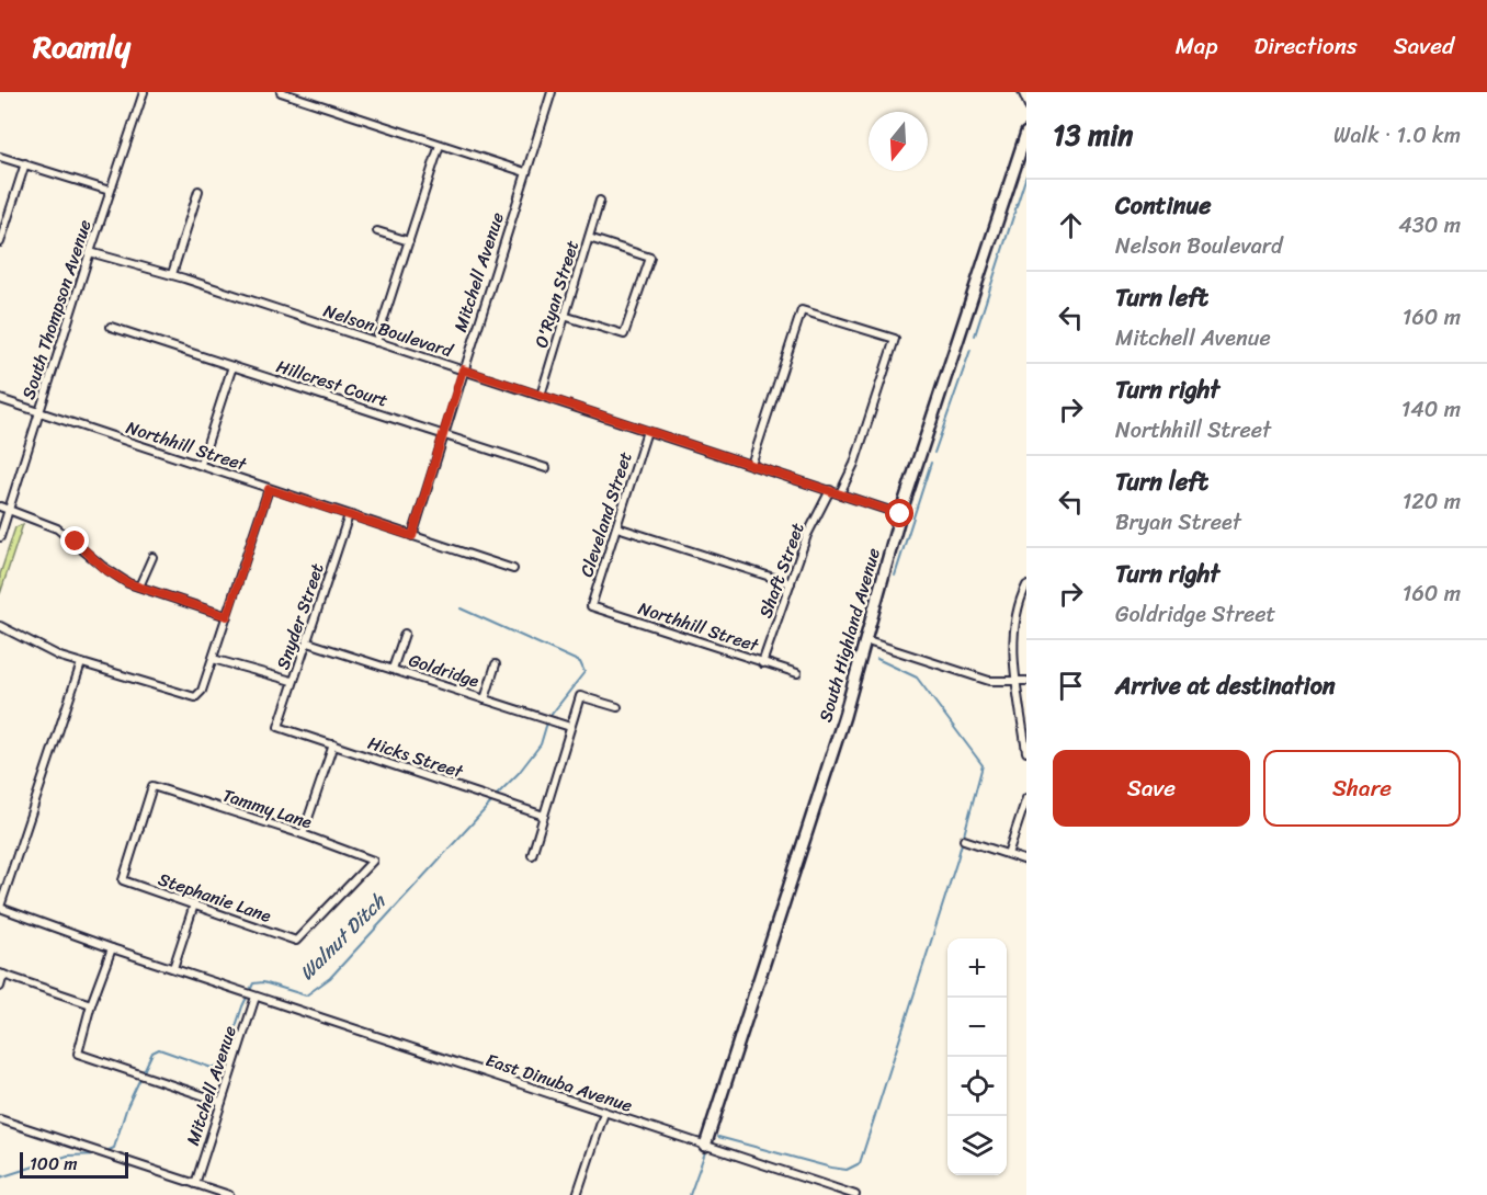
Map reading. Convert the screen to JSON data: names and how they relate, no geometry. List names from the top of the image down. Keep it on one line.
{"streets":{"street":["Mitchell Avenue","O'Ryan Street","South Thompson Avenue","Nelson Boulevard","Hillcrest Court","Northhill Street","Cleveland Street","Shaft Street","Snyder Street","South Highland Avenue","Goldridge","Hicks Street","Tammy Lane","Stephanie Lane","East Dinuba Avenue"]},"crossings":[["Mitchell Avenue","Nelson Boulevard"],["Mitchell Avenue","Hillcrest Court"],["Mitchell Avenue","Northhill Street"],["Mitchell Avenue","East Dinuba Avenue"],["O'Ryan Street","Nelson Boulevard"],["South Thompson Avenue","Nelson Boulevard"],["South Thompson Avenue","Northhill Street"],["Nelson Boulevard","Cleveland Street"],["Nelson Boulevard","Shaft Street"],["Nelson Boulevard","South Highland Avenue"],["Northhill Street","Cleveland Street"],["Northhill Street","Shaft Street"],["Northhill Street","Snyder Street"],["Snyder Street","Goldridge"],["Snyder Street","Hicks Street"],["South Highland Avenue","East Dinuba Avenue"],["Tammy Lane","Stephanie Lane"]],"water":["Walnut Ditch"],"scale_bar":"100 m","north":"bottom","page":{"header":"Roamly","nav":["Map","Directions","Saved"],"heading":["13 min","Walk · 1.0 km"],"list":[["Continue","Nelson Boulevard","430 m"],["Turn left","Mitchell Avenue","160 m"],["Turn right","Northhill Street","140 m"],["Turn left","Bryan Street","120 m"],["Turn right","Goldridge Street","160 m"],"Arrive at destination"],"buttons":["Save","Share"],"map_buttons":["+","−"],"scale":"100 m"}}
